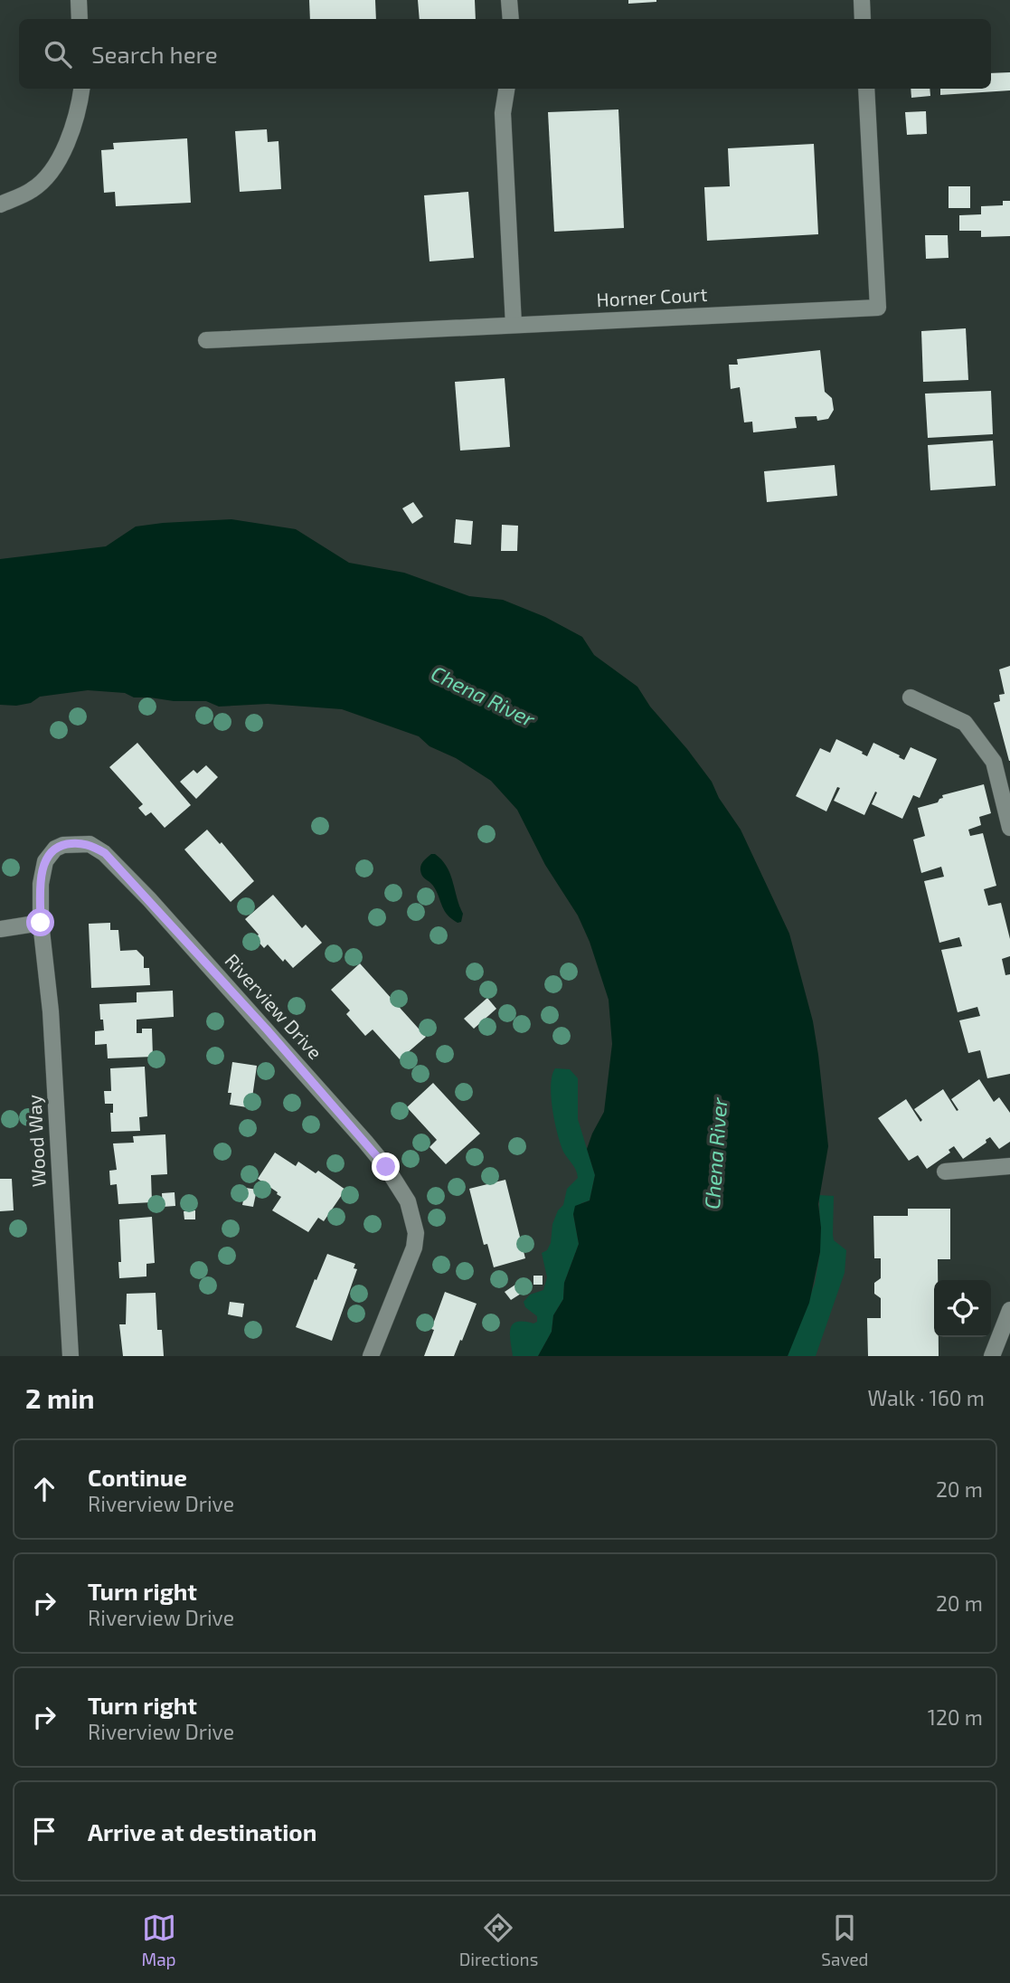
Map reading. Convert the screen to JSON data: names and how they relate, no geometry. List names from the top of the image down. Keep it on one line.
{"streets":{"street":["Horner Court","Riverview Drive","Wood Way"]},"crossings":[["Riverview Drive","Wood Way"]],"water":["Chena River"],"page":{"search":"Search here","heading":["2 min","Walk · 160 m"],"list":[["Continue","Riverview Drive","20 m"],["Turn right","Riverview Drive","20 m"],["Turn right","Riverview Drive","120 m"],"Arrive at destination"],"nav":["Map","Directions","Saved"]}}
